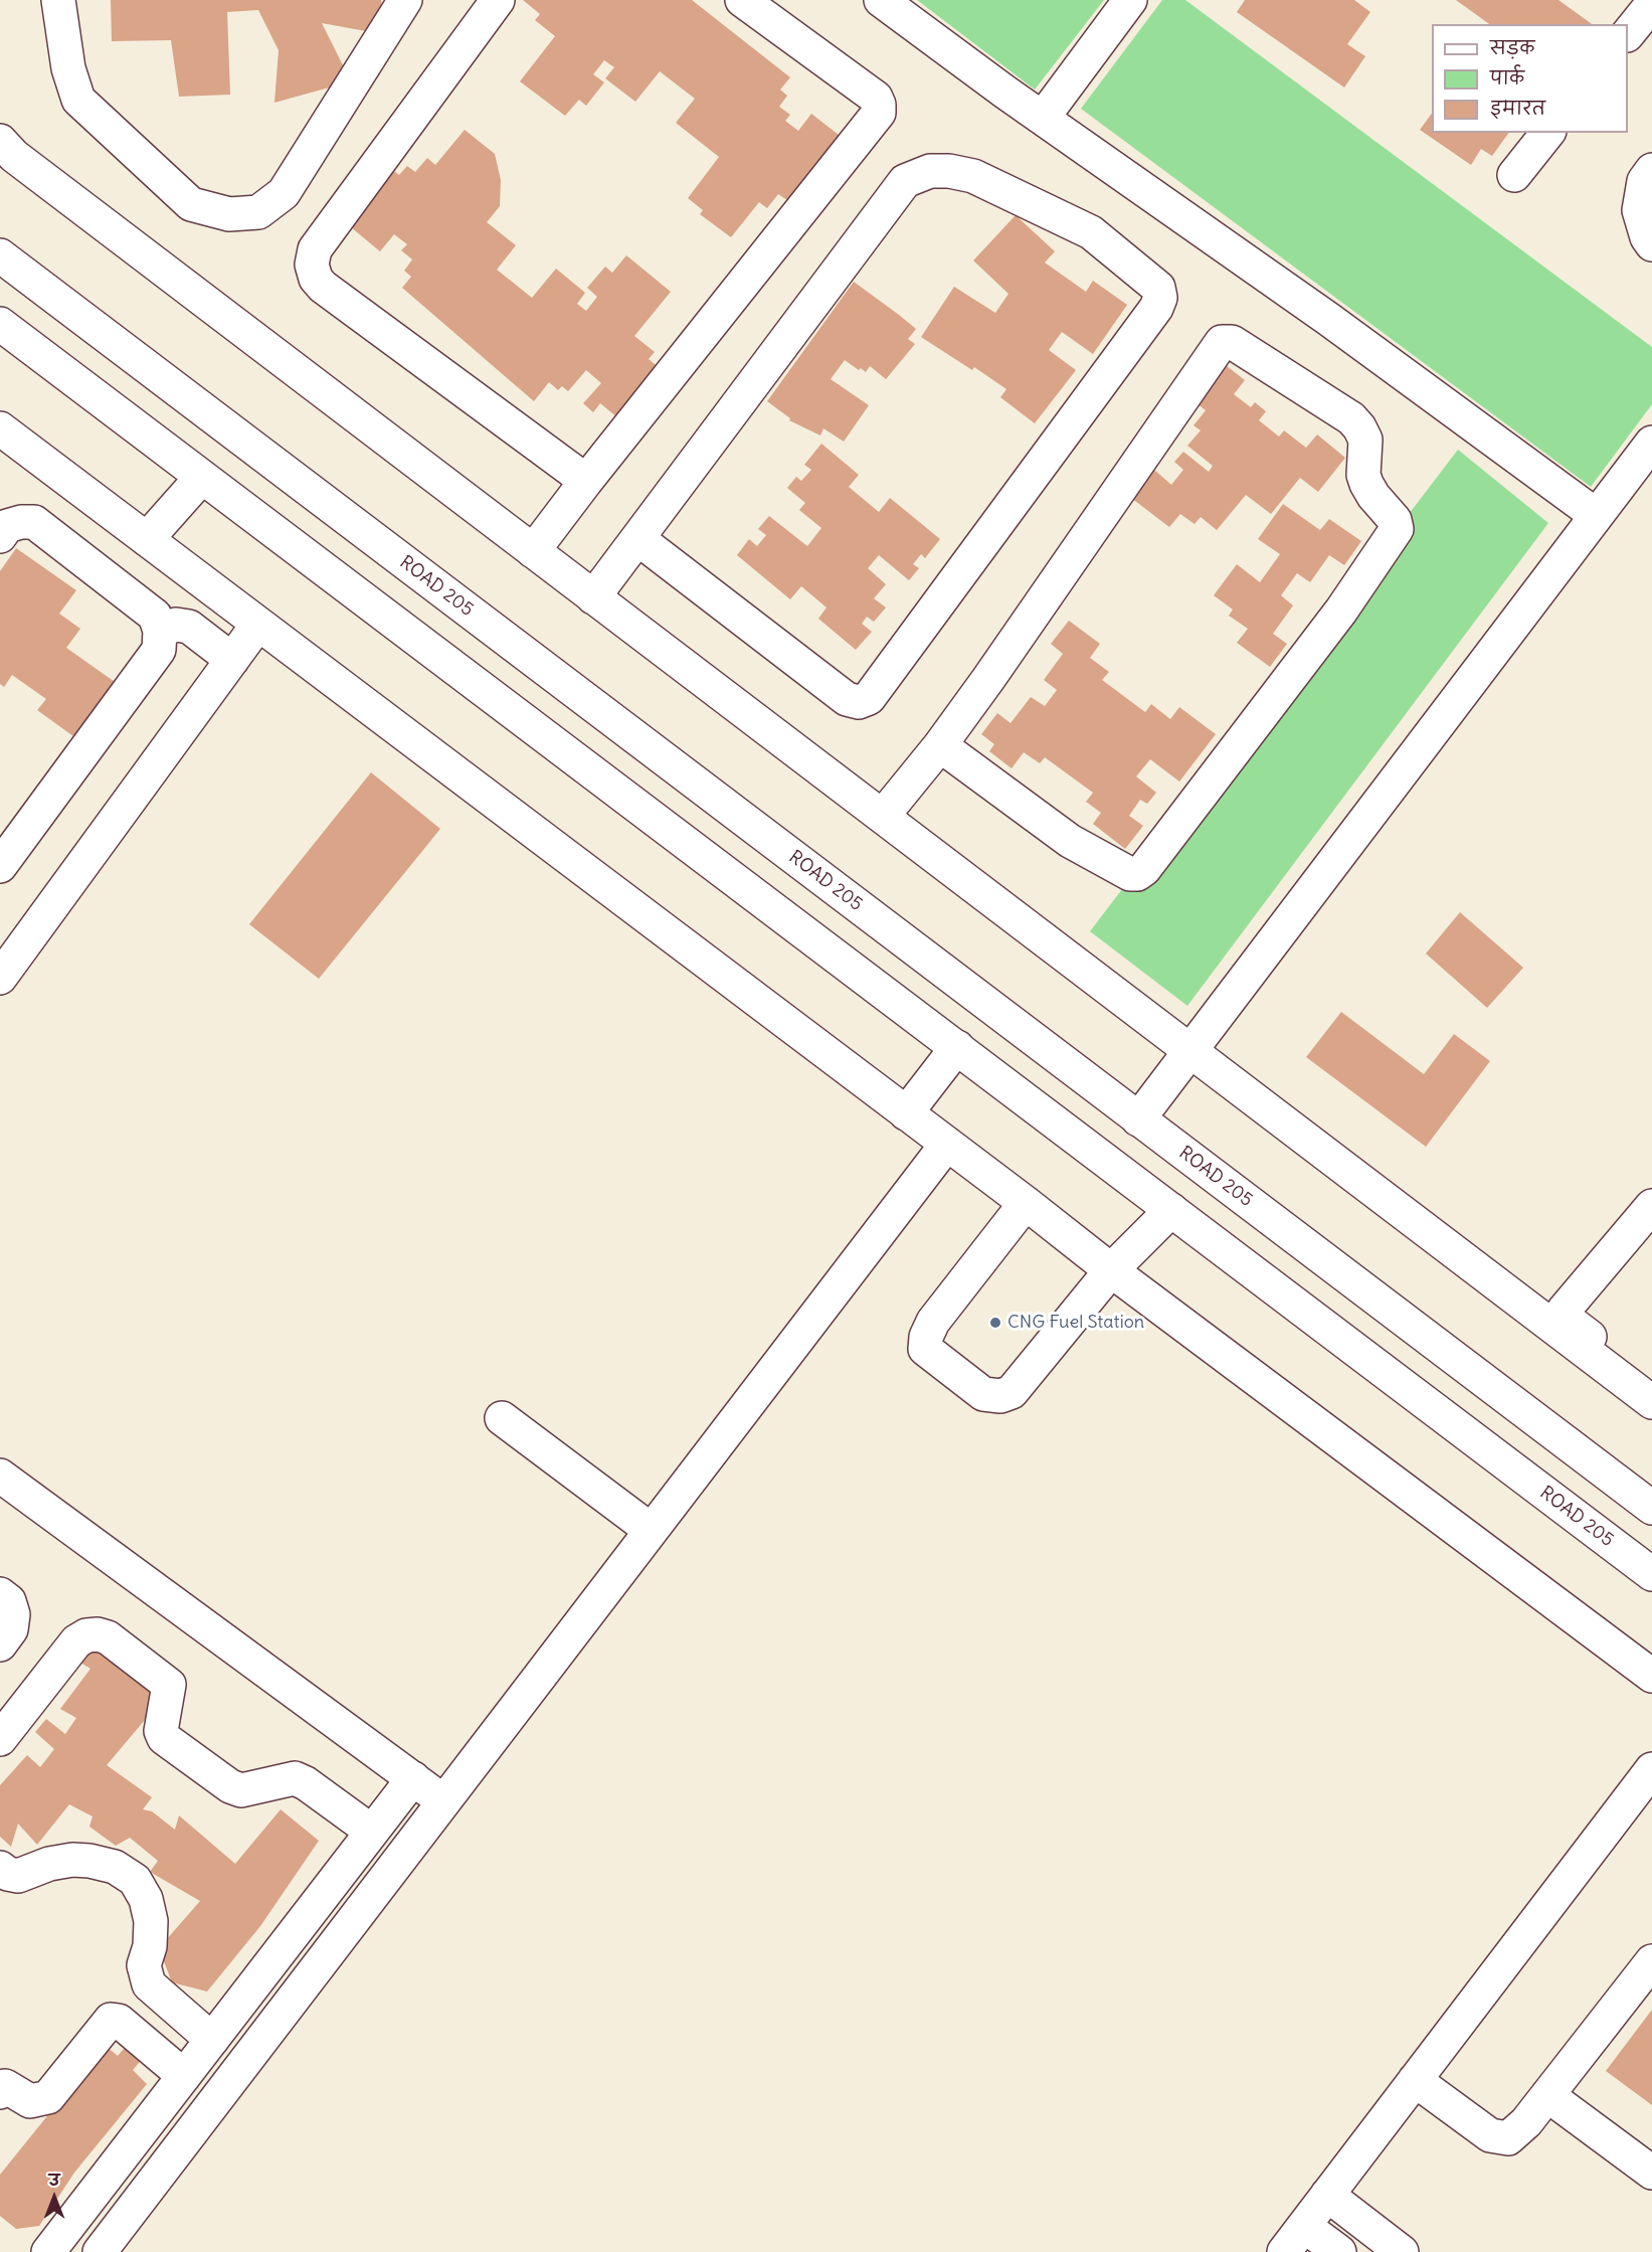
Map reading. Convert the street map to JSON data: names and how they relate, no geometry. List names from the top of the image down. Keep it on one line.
{"streets":{"street":["ROAD 205"]},"places":["CNG Fuel Station"],"legend":["सड़क","पार्क","इमारत"],"north":"top"}
